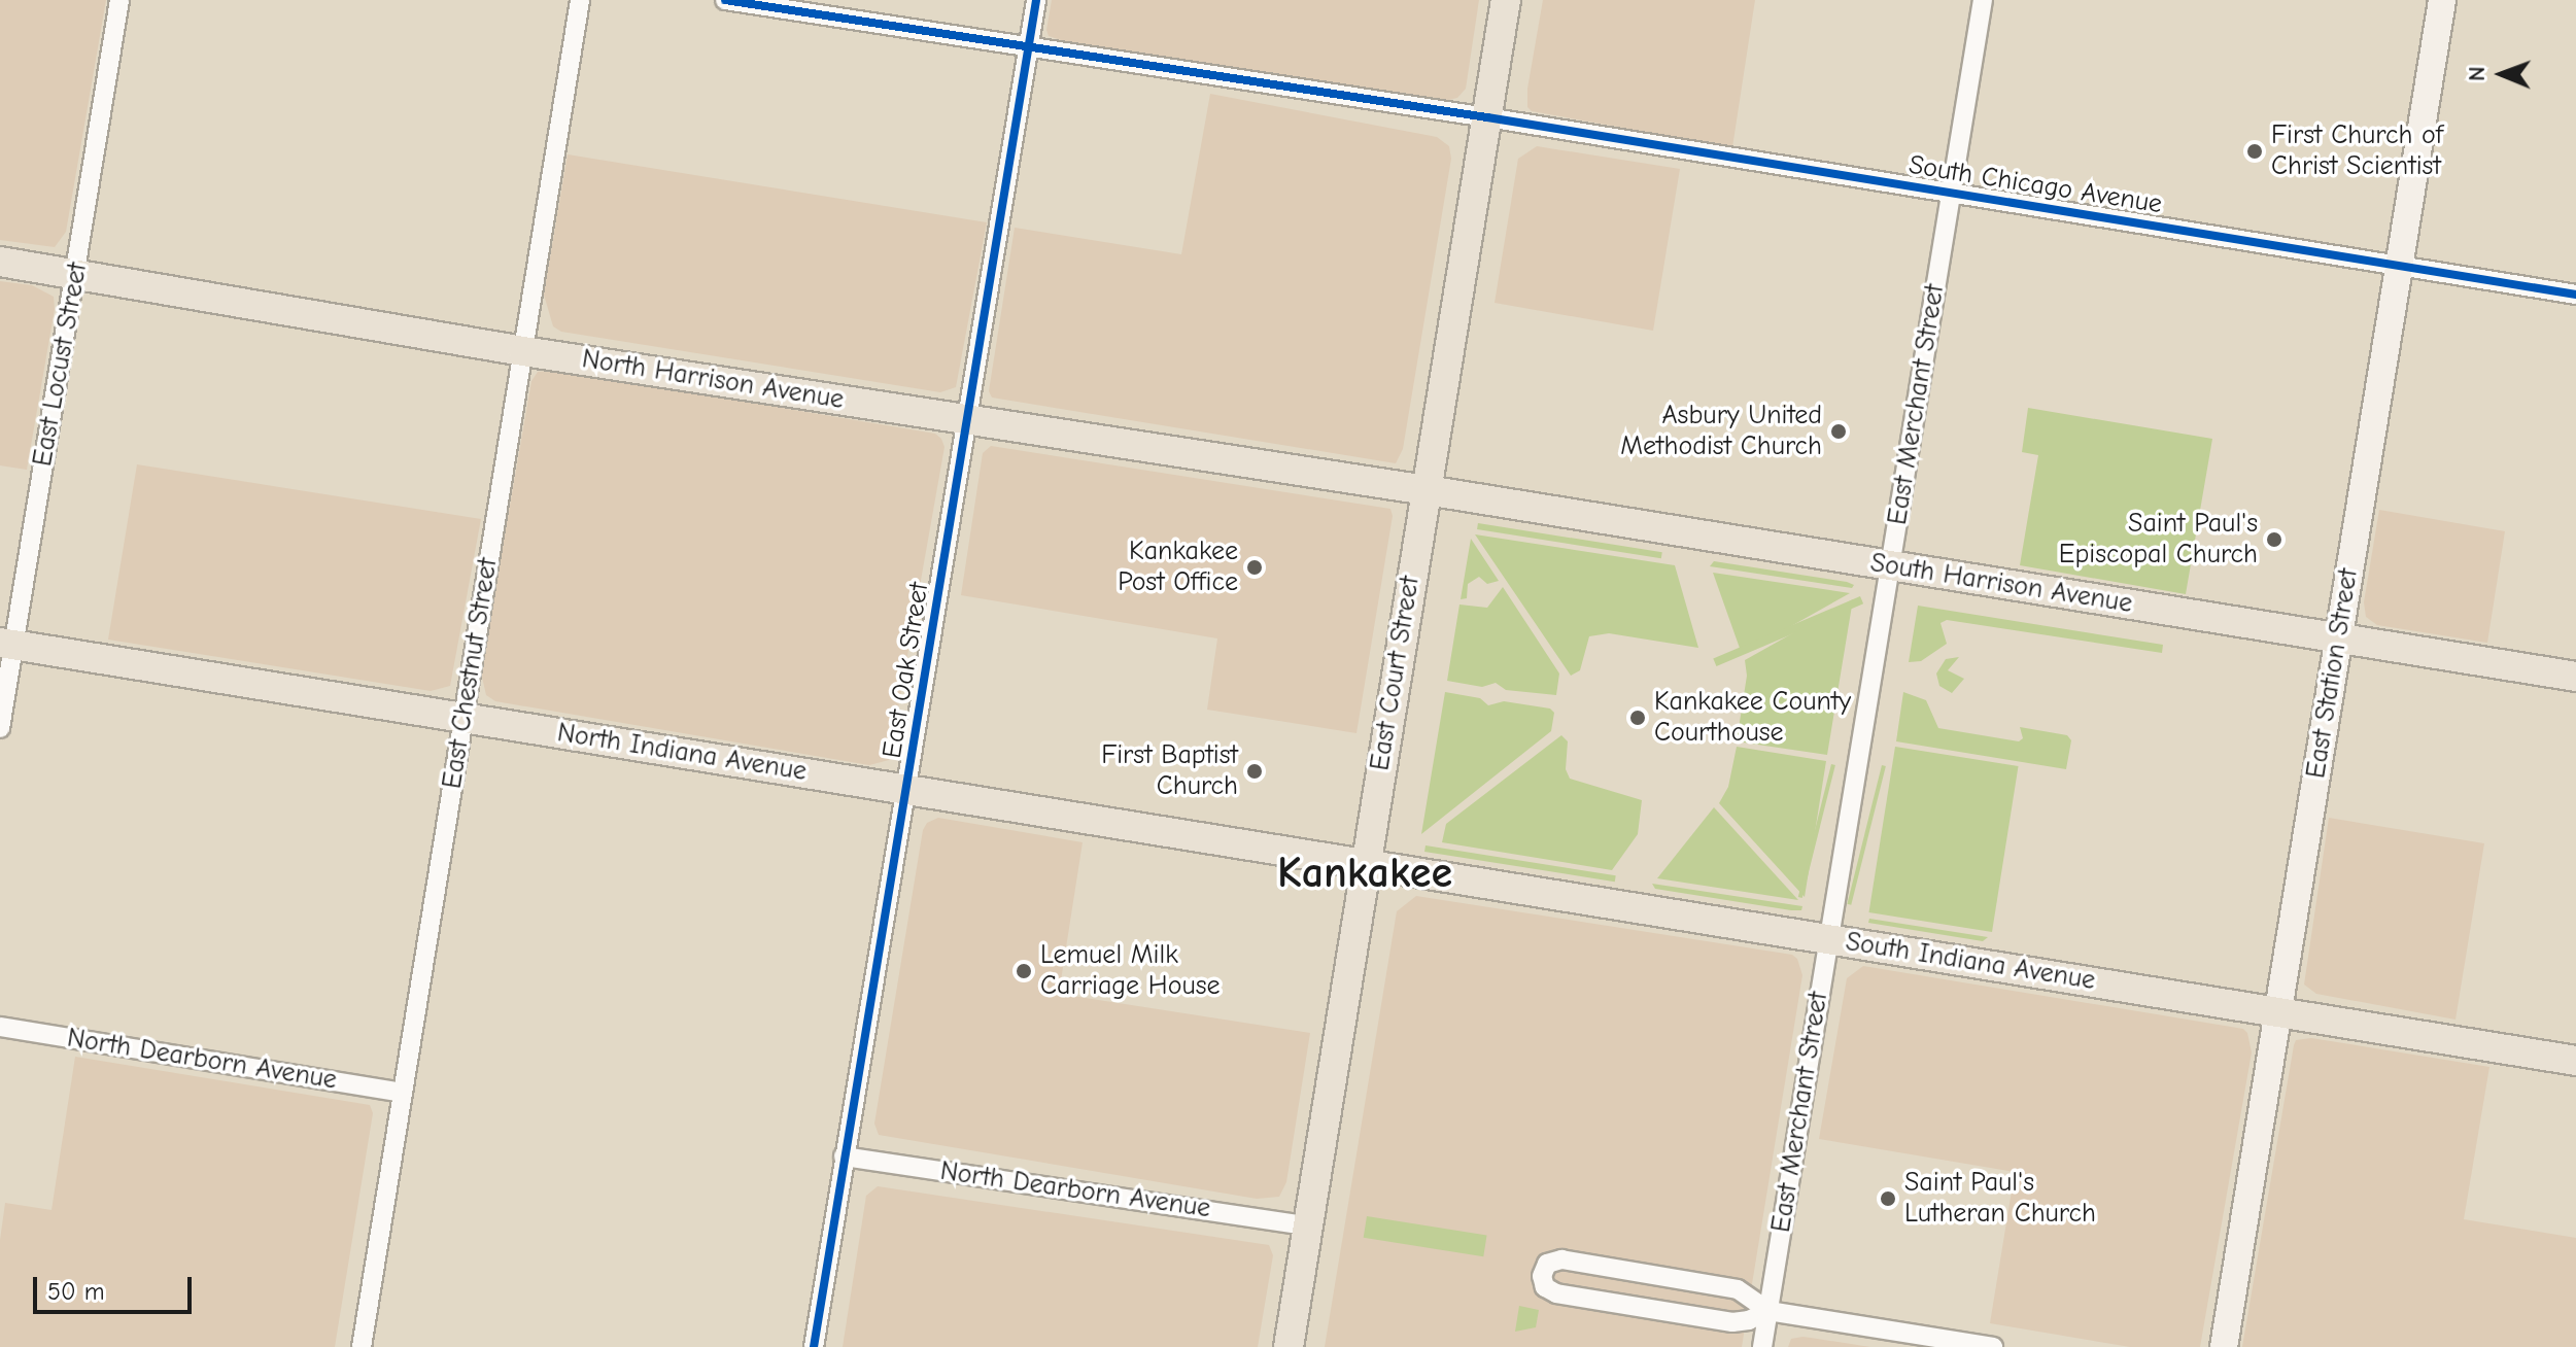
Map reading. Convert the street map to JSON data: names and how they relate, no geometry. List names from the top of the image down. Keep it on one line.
{"streets":{"main road":["North Harrison Avenue","South Harrison Avenue","East Court Street","East Station Street","North Indiana Avenue","South Indiana Avenue"],"street":["South Chicago Avenue","East Locust Street","East Merchant Street","East Oak Street","East Chestnut Street","North Dearborn Avenue"]},"crossings":[["South Chicago Avenue","East Merchant Street"],["South Chicago Avenue","East Oak Street"],["South Chicago Avenue","East Court Street"],["South Chicago Avenue","East Station Street"],["East Locust Street","North Harrison Avenue"],["East Locust Street","North Indiana Avenue"],["North Harrison Avenue","South Harrison Avenue"],["North Harrison Avenue","East Oak Street"],["North Harrison Avenue","East Chestnut Street"],["North Harrison Avenue","East Court Street"],["East Merchant Street","South Harrison Avenue"],["East Merchant Street","South Indiana Avenue"],["South Harrison Avenue","East Court Street"],["South Harrison Avenue","East Station Street"],["East Oak Street","North Indiana Avenue"],["East Oak Street","North Dearborn Avenue"],["East Chestnut Street","North Indiana Avenue"],["East Chestnut Street","North Dearborn Avenue"],["East Court Street","North Indiana Avenue"],["East Court Street","South Indiana Avenue"],["East Court Street","North Dearborn Avenue"],["East Station Street","South Indiana Avenue"],["North Indiana Avenue","South Indiana Avenue"]],"districts":["Kankakee"],"places":["First Church of Christ Scientist","Asbury United Methodist Church","Saint Paul's Episcopal Church","Kankakee Post Office","Kankakee County Courthouse","First Baptist Church","Lemuel Milk Carriage House","Saint Paul's Lutheran Church"],"scale_bar":"50 m","north":"left"}
